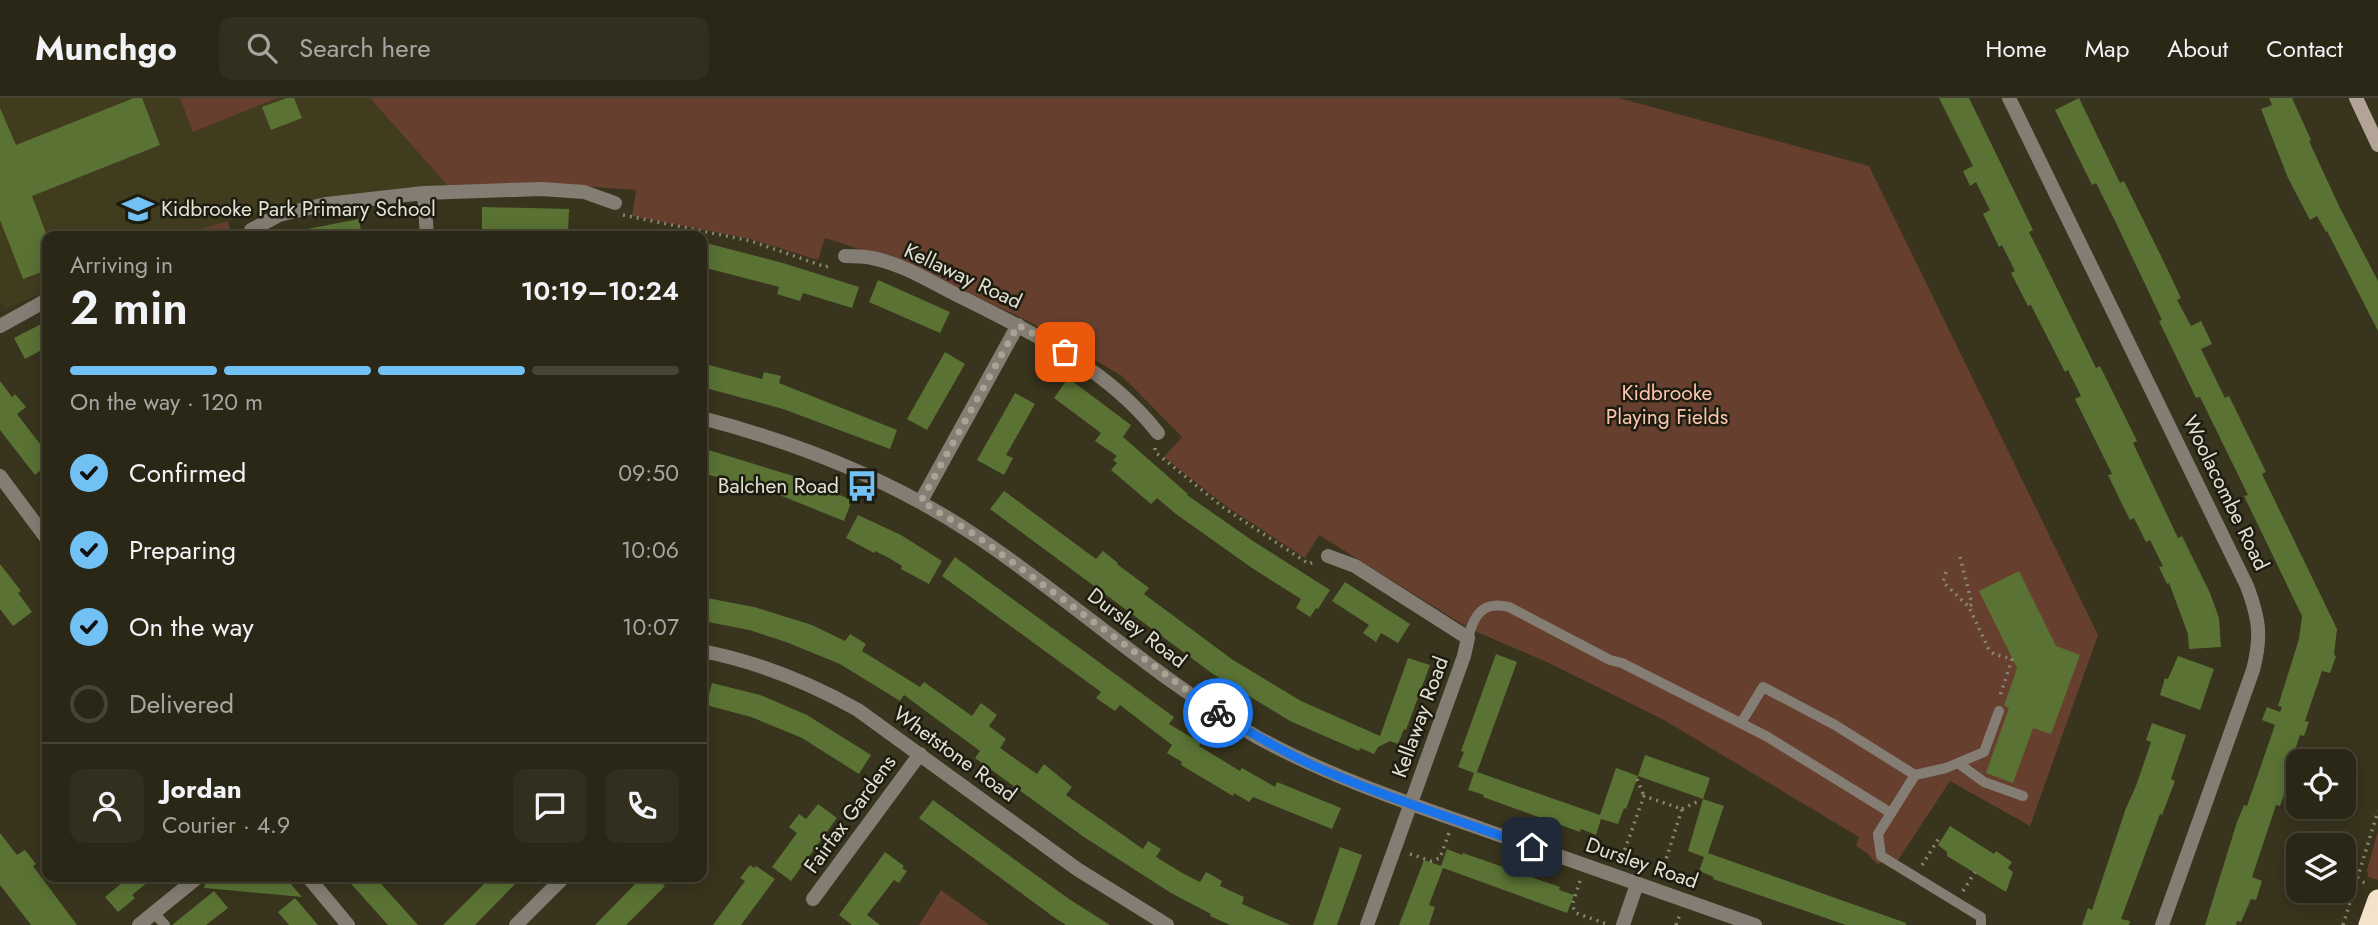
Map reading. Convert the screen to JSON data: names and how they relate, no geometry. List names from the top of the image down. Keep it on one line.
{"streets":{"street":["Kellaway Road","Woolacombe Road","Dursley Road","Whetstone Road","Fairfax Gardens"]},"crossings":[["Kellaway Road","Dursley Road"],["Whetstone Road","Fairfax Gardens"]],"parks":["Kidbrooke Playing Fields"],"places":{"school or university":["Kidbrooke Park Primary School"],"bus stop":["Balchen Road"]},"page":{"header":"Munchgo","search":"Search here","nav":["Home","Map","About","Contact"],"heading":["2 min","Arriving in","10:19–10:24"],"panel":["Jordan","Courier · 4.9"],"bar":"On the way · 120 m","list":[["Confirmed","09:50"],["Preparing","10:06"],["On the way","10:07"],"Delivered"]}}
